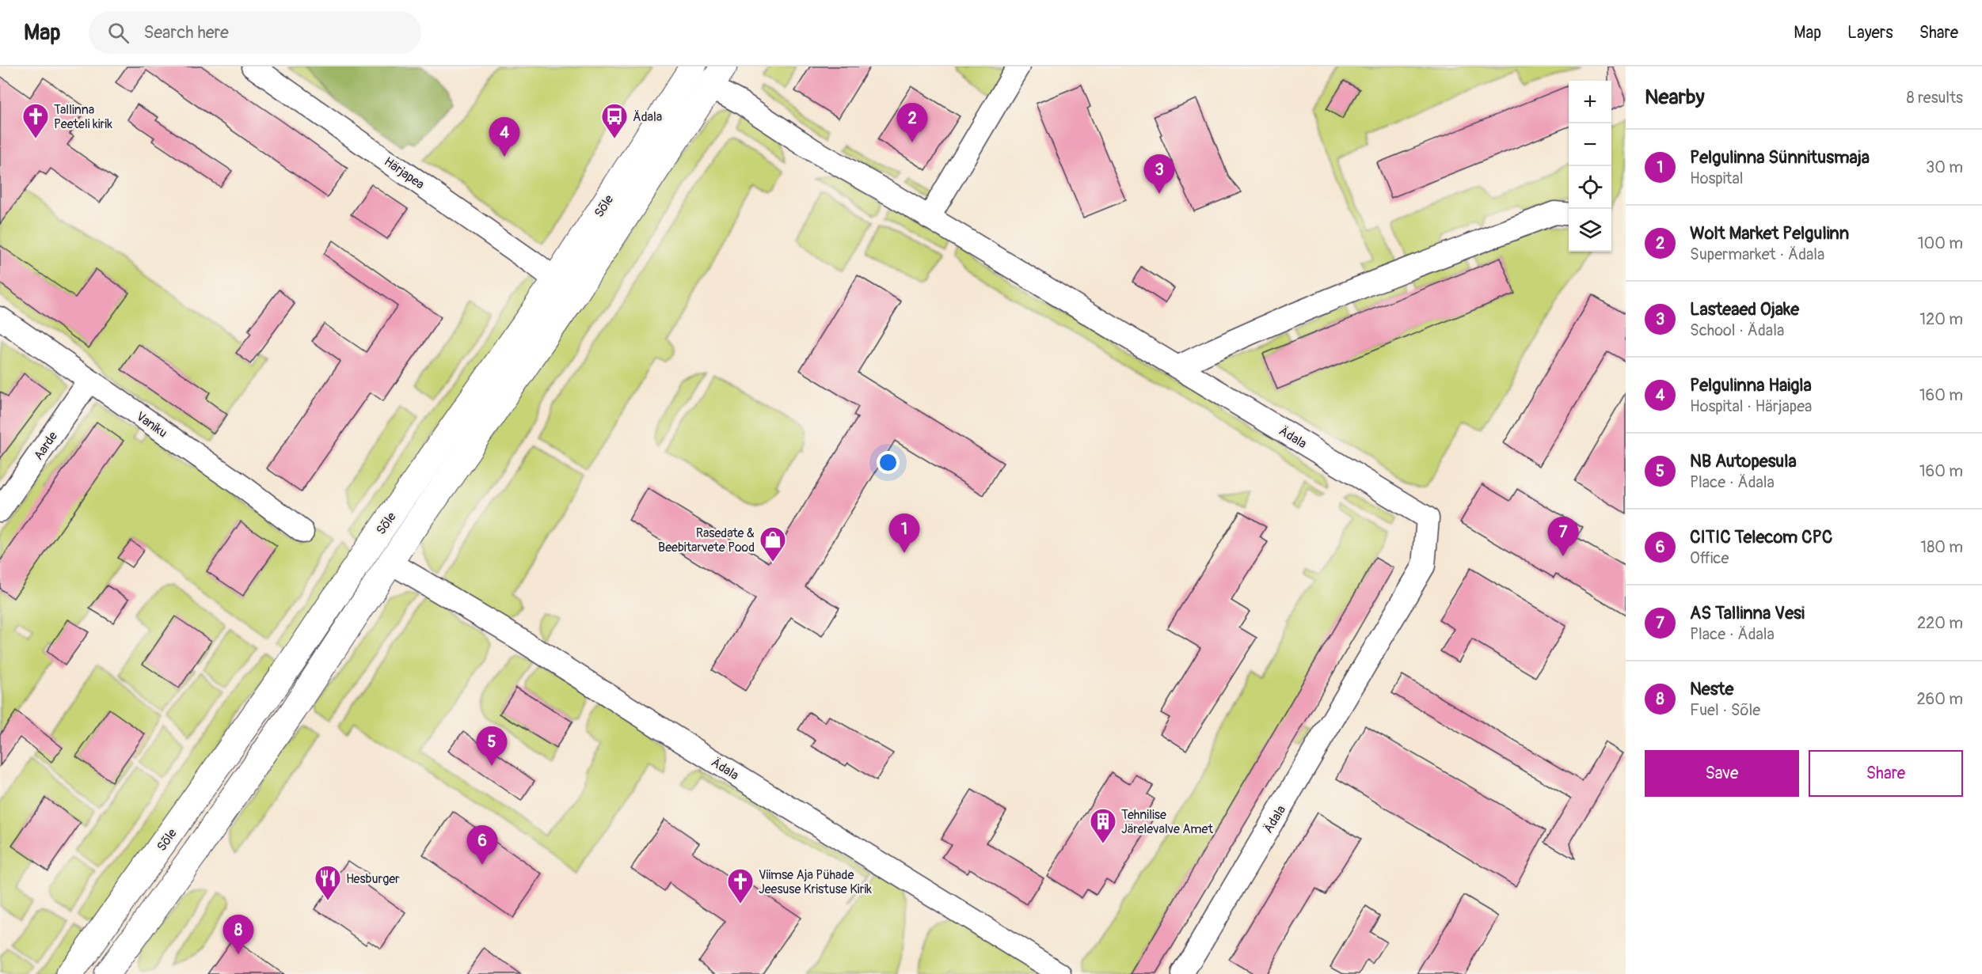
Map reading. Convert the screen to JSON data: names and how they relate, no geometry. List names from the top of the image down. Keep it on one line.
{"streets":{"main road":["Sõle"],"street":["Härjapea","Vaniku","Ädala","Aarde"]},"crossings":[["Härjapea","Sõle"],["Sõle","Ädala"],["Vaniku","Aarde"]],"places":{"church":["Tallinna Peeteli kirik","Viimse Aja Pühade Jeesuse Kristuse Kirik"],"bus stop":["Ädala"],"shop":["Rasedate & Beebitarvete Pood"],"building":["Tehnilise Järelevalve Amet"],"restaurant":["Hesburger"]},"page":{"header":"Map","search":"Search here","nav":["Map","Layers","Share"],"heading":["Nearby","8 results"],"map_buttons":["+","−"],"pins":["2","4","3","1","7","5","6","8"],"list":[{"mark":"1","name":"Pelgulinna Sünnitusmaja","note":"Hospital","value":"30 m"},{"mark":"2","name":"Wolt Market Pelgulinn","note":"Supermarket · Ädala","value":"100 m"},{"mark":"3","name":"Lasteaed Ojake","note":"School · Ädala","value":"120 m"},{"mark":"4","name":"Pelgulinna Haigla","note":"Hospital · Härjapea","value":"160 m"},{"mark":"5","name":"NB Autopesula","note":"Place · Ädala","value":"160 m"},{"mark":"6","name":"CITIC Telecom CPC","note":"Office","value":"180 m"},{"mark":"7","name":"AS Tallinna Vesi","note":"Place · Ädala","value":"220 m"},{"mark":"8","name":"Neste","note":"Fuel · Sõle","value":"260 m"}],"buttons":["Save","Share"]}}
